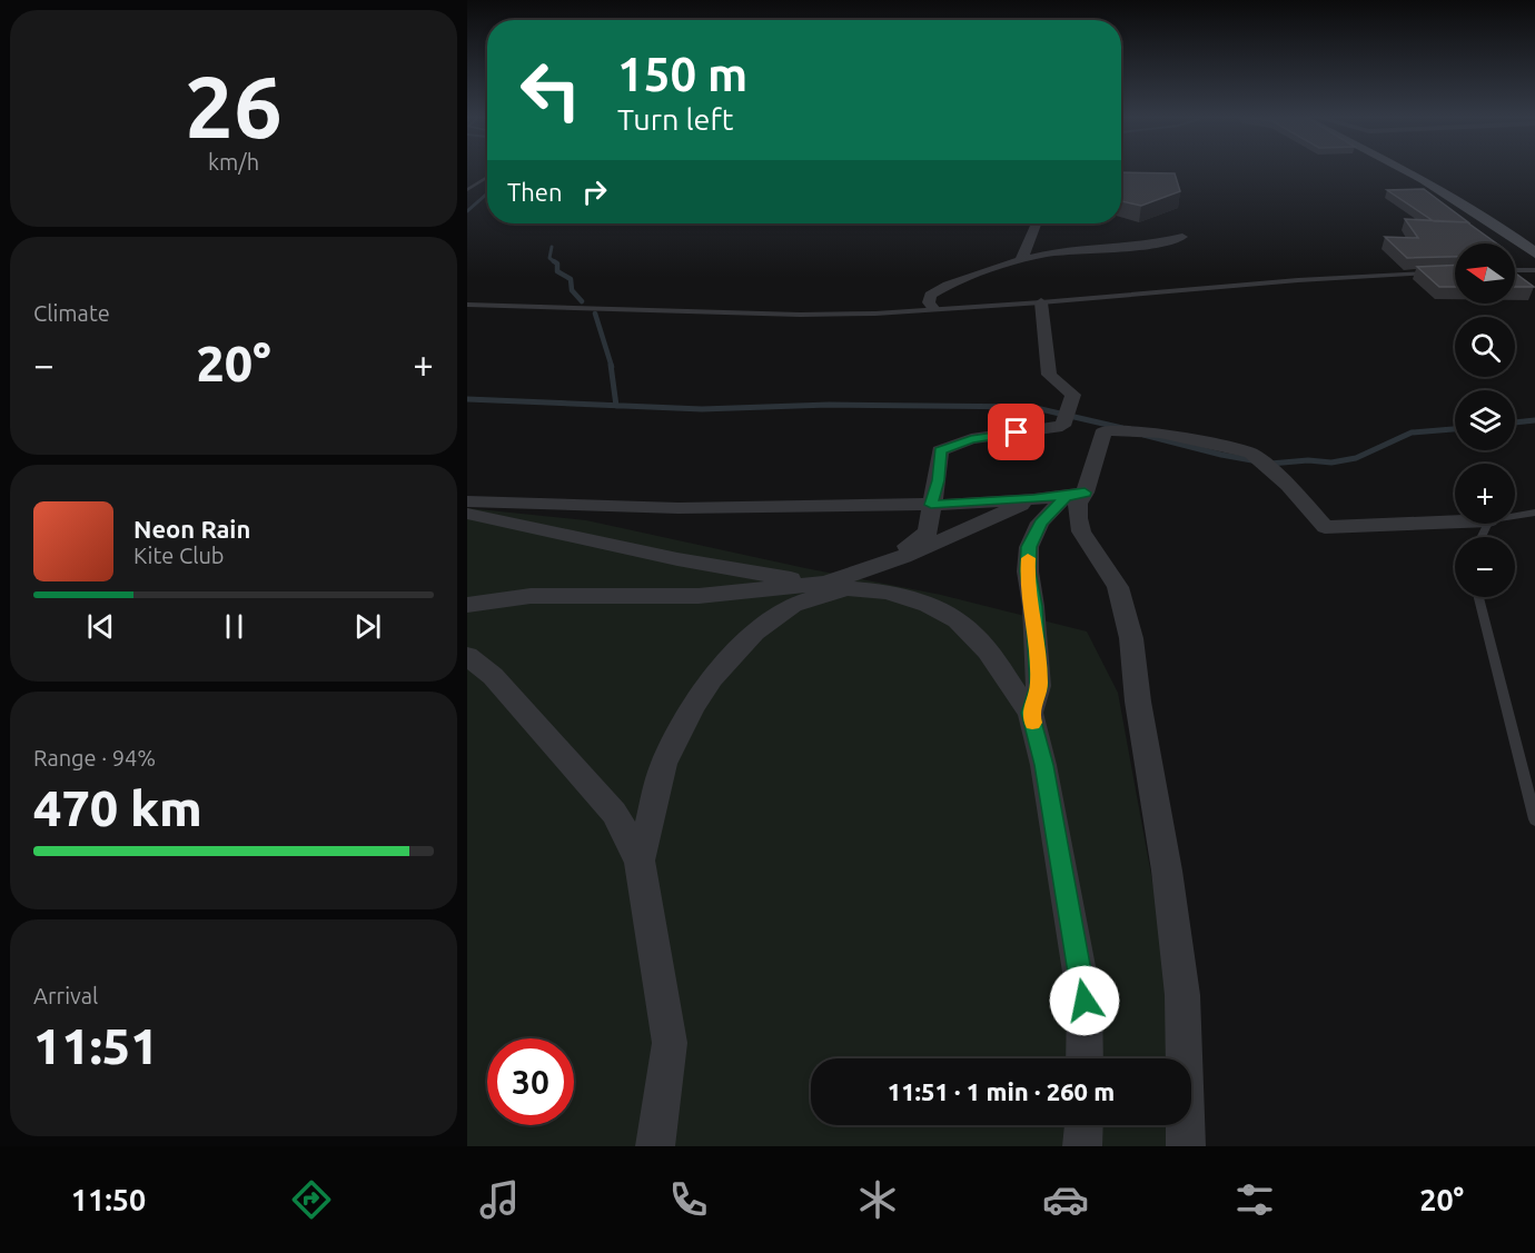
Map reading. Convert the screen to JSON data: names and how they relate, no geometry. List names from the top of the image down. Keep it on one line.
{"north":"left","page":{"tile":[["26","km/h"],"Climate",["Range · 94%","470 km"],["Arrival","11:51"]],"turn":["150 m","Turn left"],"then":"Then","map_buttons":["+","−"],"heat":["−","20°","+"],"song":["Neon Rain","Kite Club"],"limit":"30","trip":"11:51 · 1 min · 260 m","tabs":["11:50","20°"]}}
